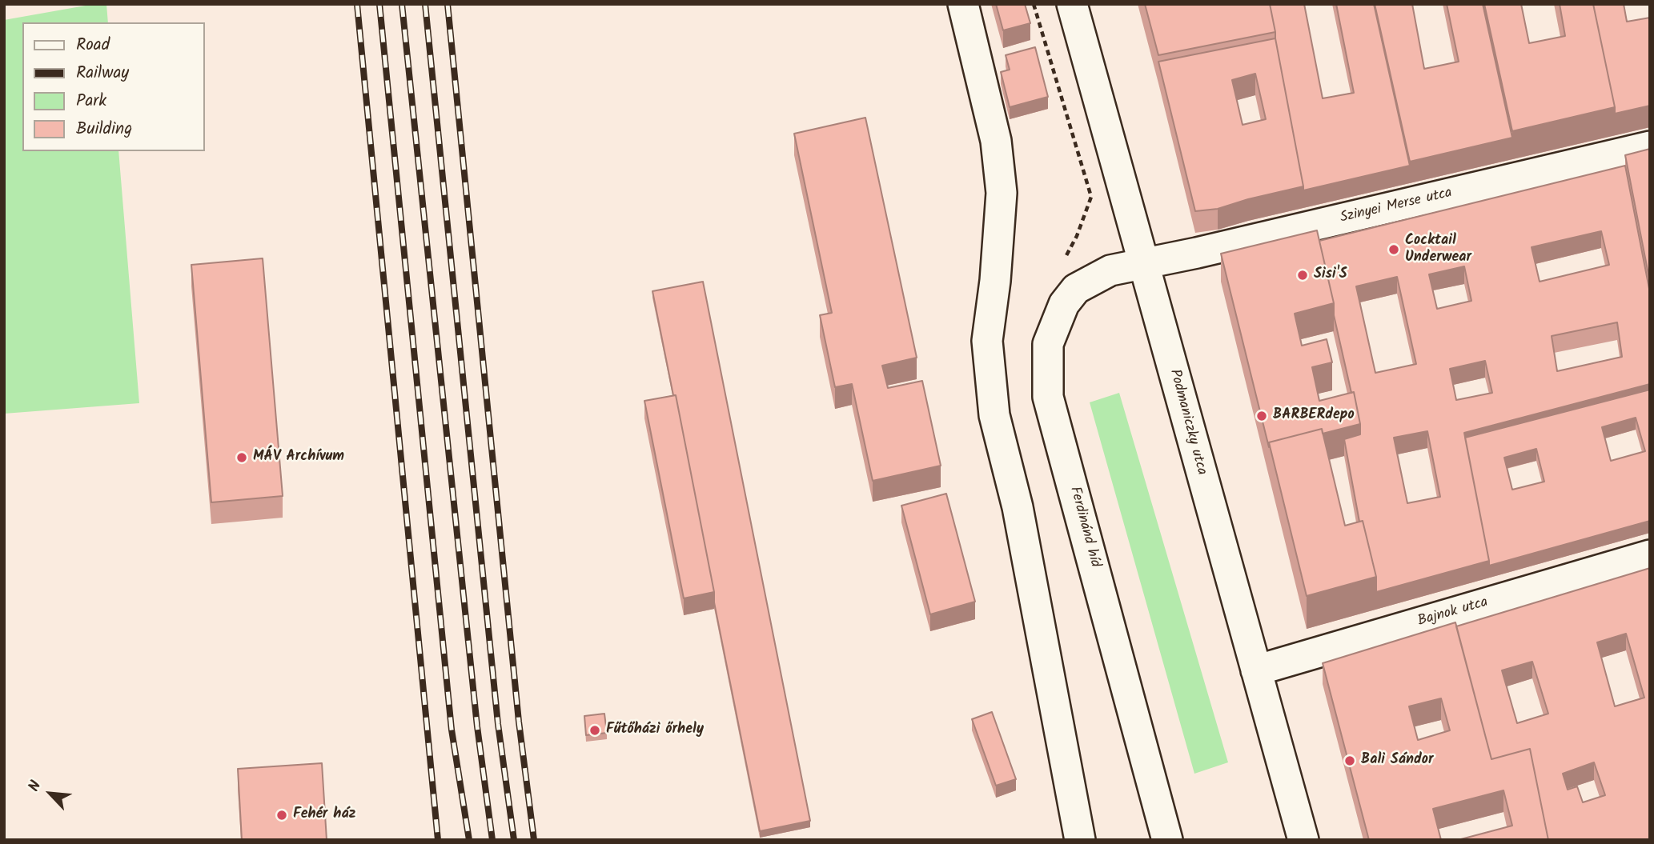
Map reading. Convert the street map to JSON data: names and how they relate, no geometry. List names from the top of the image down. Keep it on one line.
{"streets":{"street":["Szinyei Merse utca","Podmaniczky utca","Ferdinánd híd","Bajnok utca"]},"crossings":[["Szinyei Merse utca","Podmaniczky utca"],["Szinyei Merse utca","Ferdinánd híd"],["Podmaniczky utca","Ferdinánd híd"],["Podmaniczky utca","Bajnok utca"]],"places":["Cocktail Underwear","Sisi'S","BARBERdepo","MÁV Archívum","Fűtőházi őrhely","Bali Sándor","Fehér ház"],"legend":["Road","Railway","Park","Building"],"north":"top left"}
